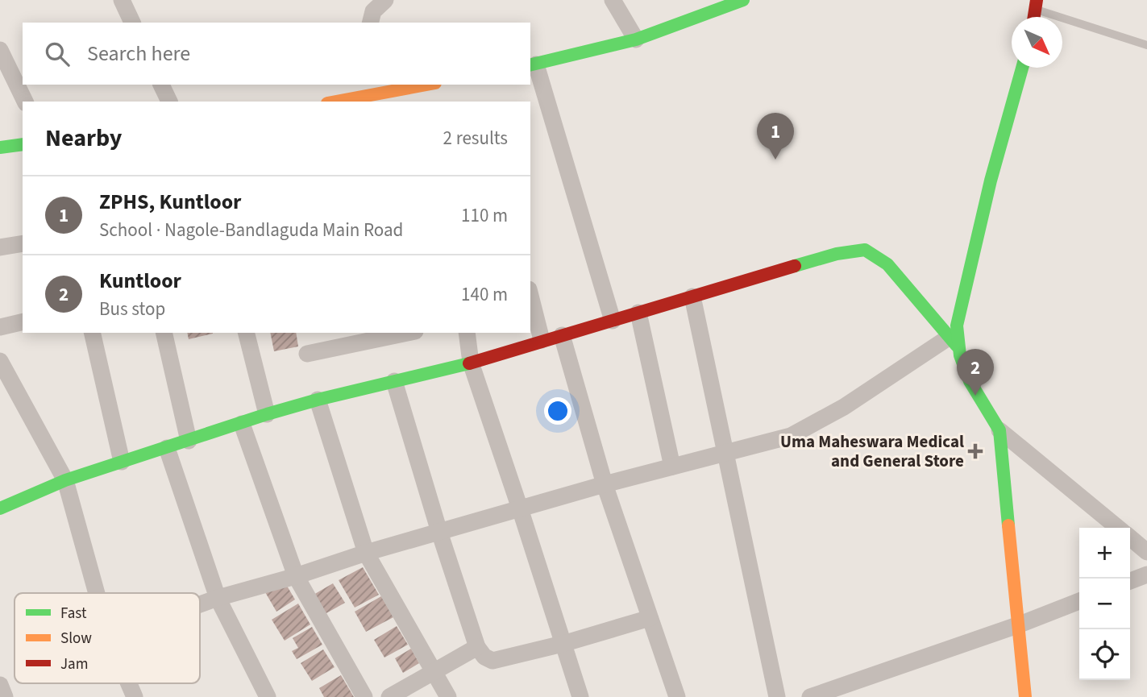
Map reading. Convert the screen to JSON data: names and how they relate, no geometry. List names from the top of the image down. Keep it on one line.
{"places":{"health":["Uma Maheswara Medical and General Store"]},"legend":["Fast","Slow","Jam"],"north":"bottom right","page":{"search":"Search here","heading":["Nearby","2 results"],"pins":["1","2"],"list":[{"mark":"1","name":"ZPHS, Kuntloor","note":"School · Nagole-Bandlaguda Main Road","value":"110 m"},{"mark":"2","name":"Kuntloor","note":"Bus stop","value":"140 m"}],"map_buttons":["+","−"]}}
